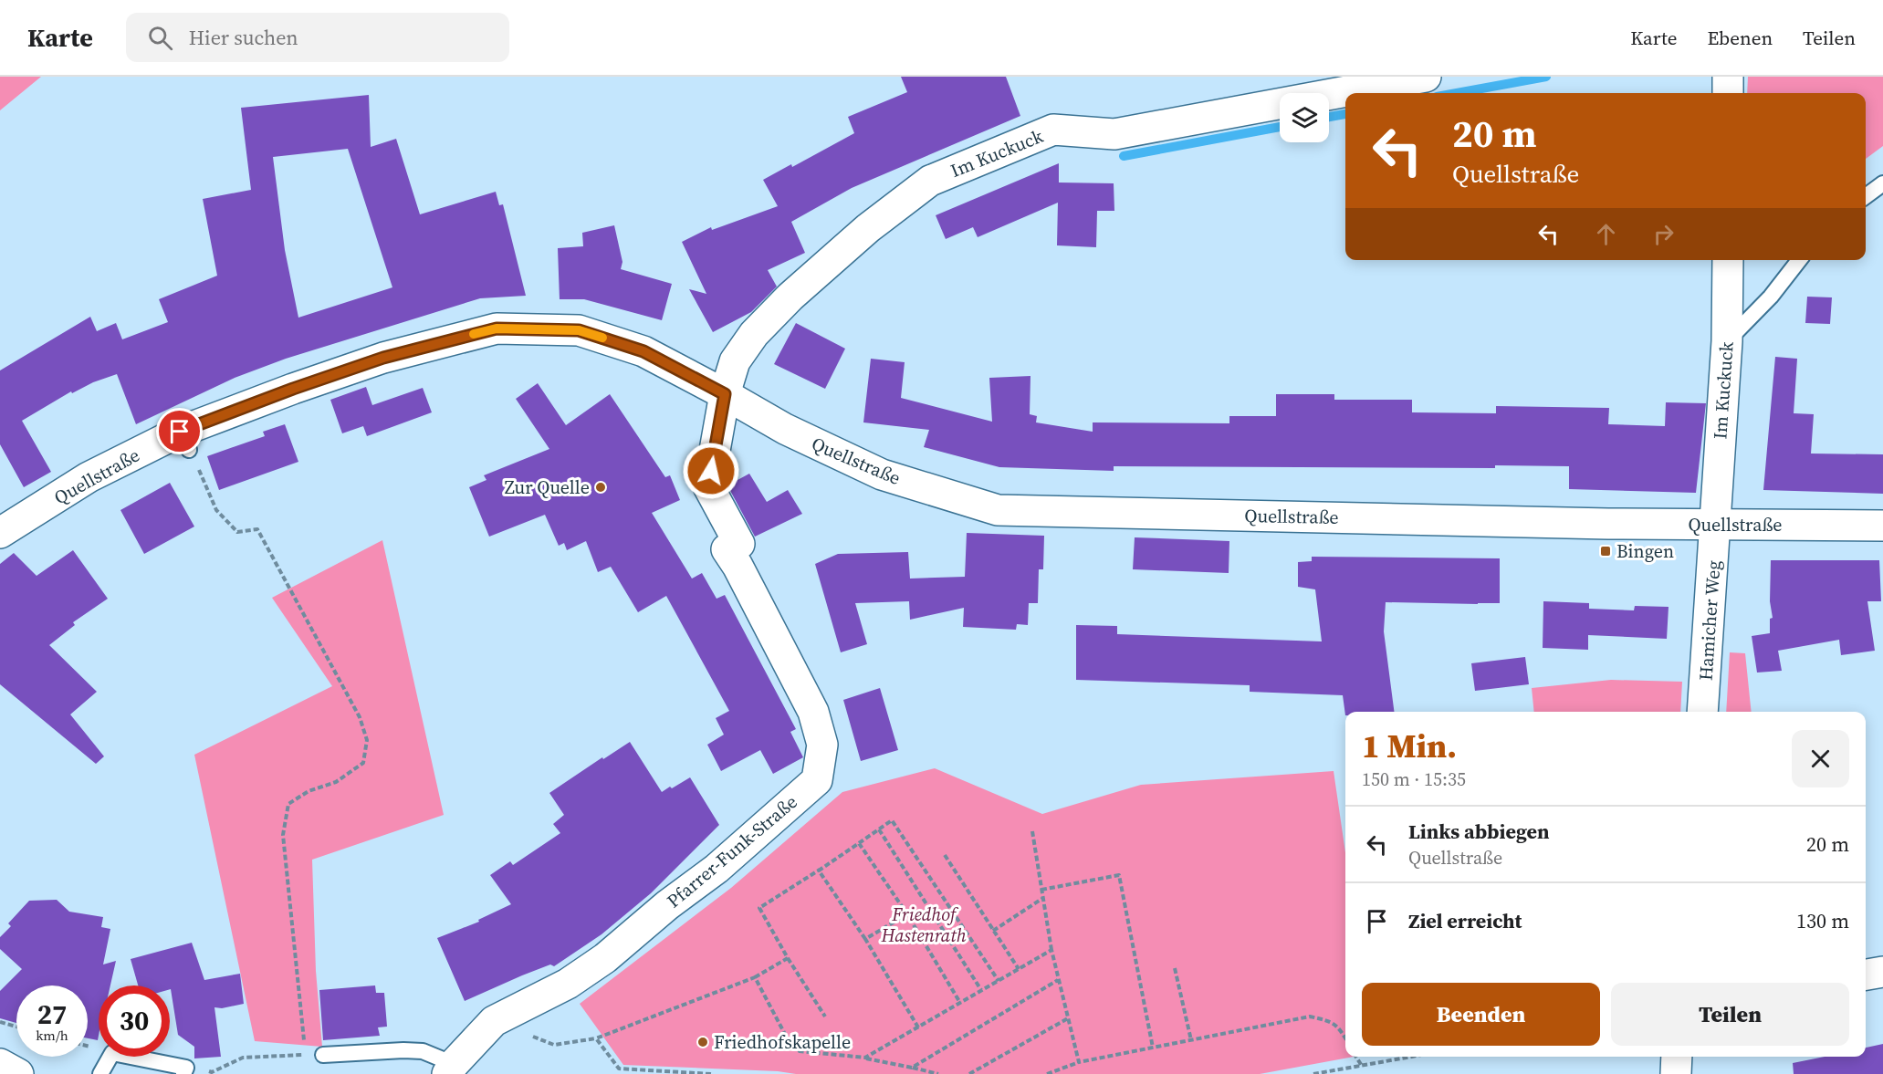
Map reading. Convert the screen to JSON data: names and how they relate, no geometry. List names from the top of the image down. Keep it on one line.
{"streets":{"street":["Im Kuckuck","Quellstraße","Hamicher Weg","Pfarrer-Funk-Straße"]},"crossings":[["Im Kuckuck","Quellstraße"],["Im Kuckuck","Hamicher Weg"],["Im Kuckuck","Pfarrer-Funk-Straße"],["Quellstraße","Hamicher Weg"],["Quellstraße","Pfarrer-Funk-Straße"]],"parks":["Friedhof Hastenrath"],"places":{"other":["Zur Quelle","Friedhofskapelle"],"transit":["Bingen"]},"page":{"header":"Karte","search":"Hier suchen","nav":["Karte","Ebenen","Teilen"],"turn":["20 m","Quellstraße"],"heading":["1 Min.","150 m · 15:35"],"list":[{"name":"Links abbiegen","note":"Quellstraße","value":"20 m"},{"name":"Ziel erreicht","value":"130 m"}],"buttons":["Beenden","Teilen"],"speed":"27 km/h","limit":"30"}}
